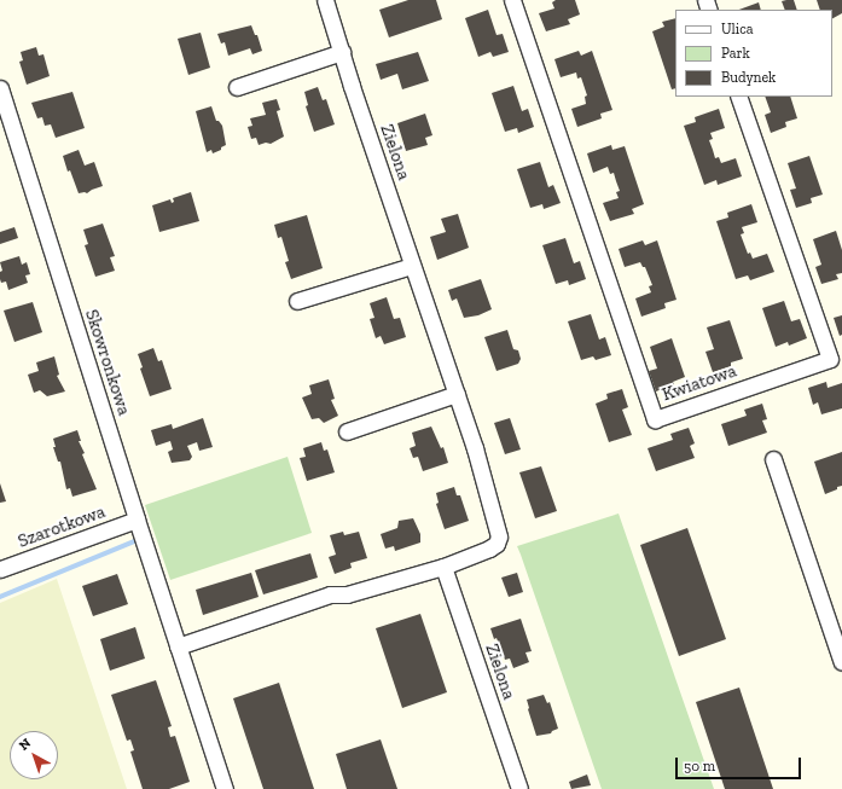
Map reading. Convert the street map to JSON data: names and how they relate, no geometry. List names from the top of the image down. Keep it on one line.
{"streets":{"street":["Zielona","Skowronkowa","Kwiatowa","Szarotkowa"]},"crossings":[["Zielona","Skowronkowa"],["Skowronkowa","Szarotkowa"]],"legend":["Ulica","Park","Budynek"],"scale_bar":"50 m","north":"top left"}
